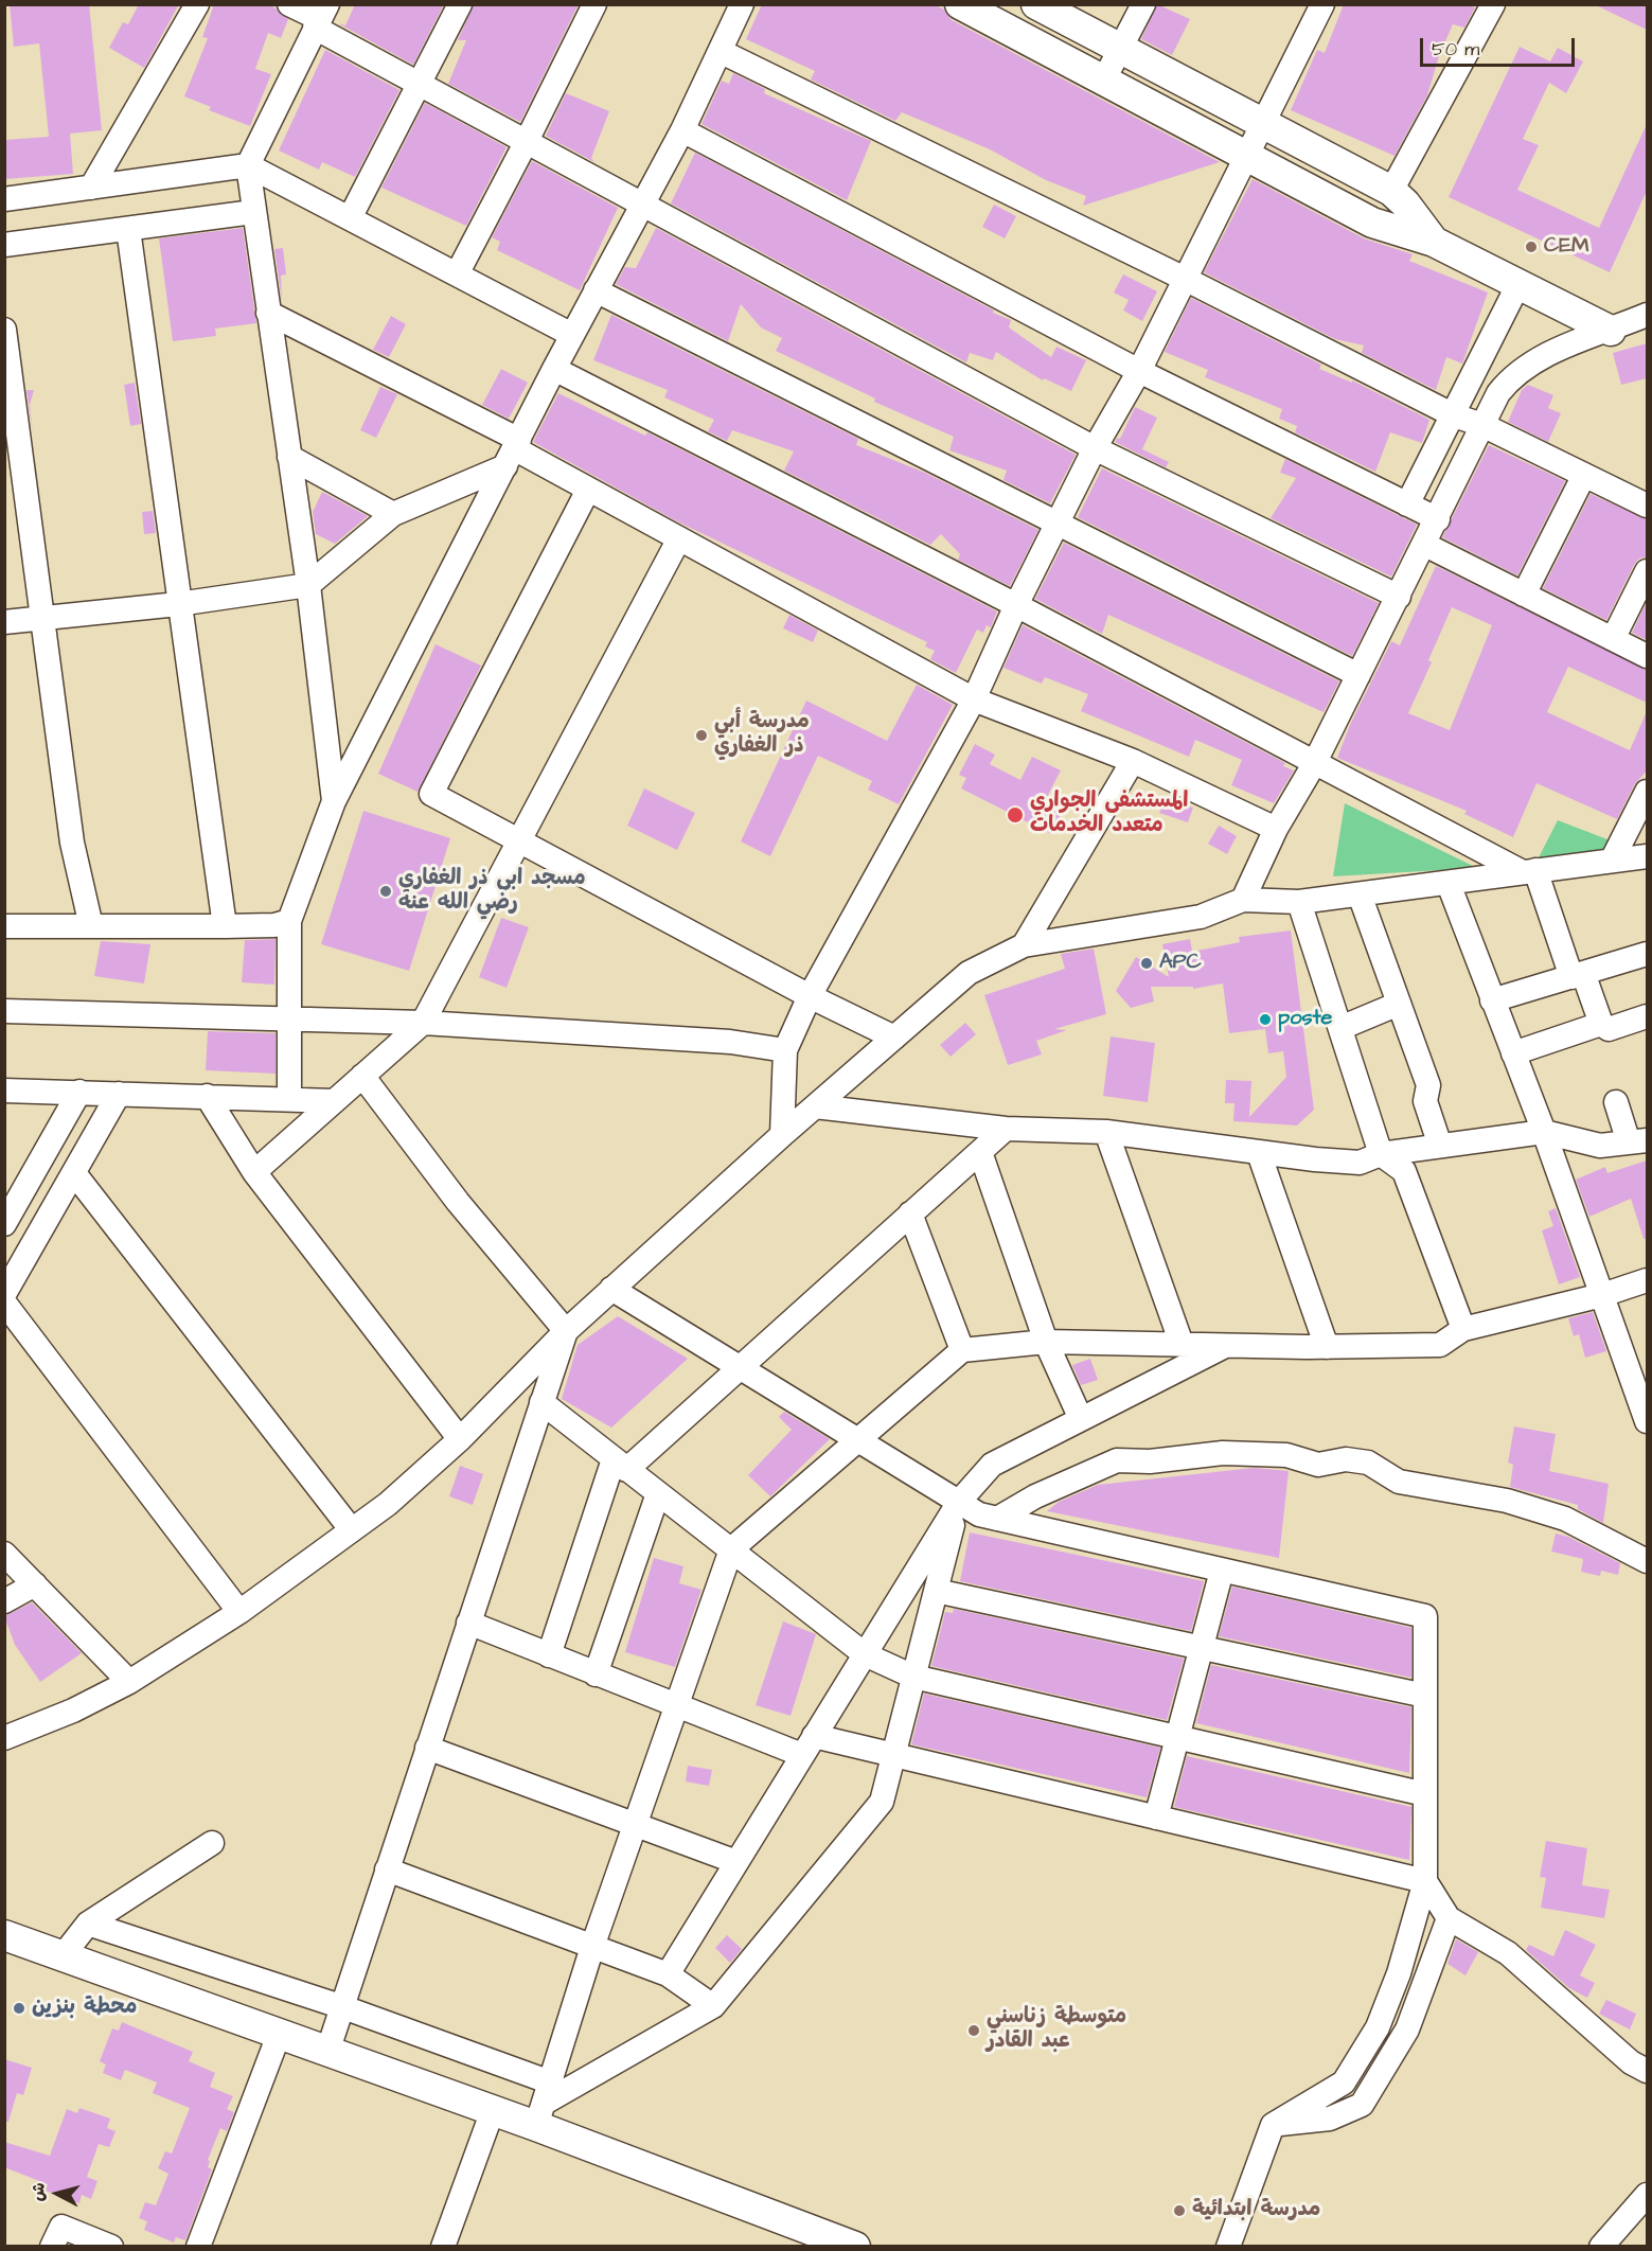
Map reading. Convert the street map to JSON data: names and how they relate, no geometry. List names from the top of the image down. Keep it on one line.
{"places":["CEM","مدرسة أبي ذر الغفاري","المستشفى الجواري متعدد الخدمات","مسجد ابي ذر الغفاري رضي الله عنه","APC","poste","محطة بنزين","متوسطة زناسني عبد القادر","مدرسة ابتدائية"],"scale_bar":"50 m","north":"left"}
